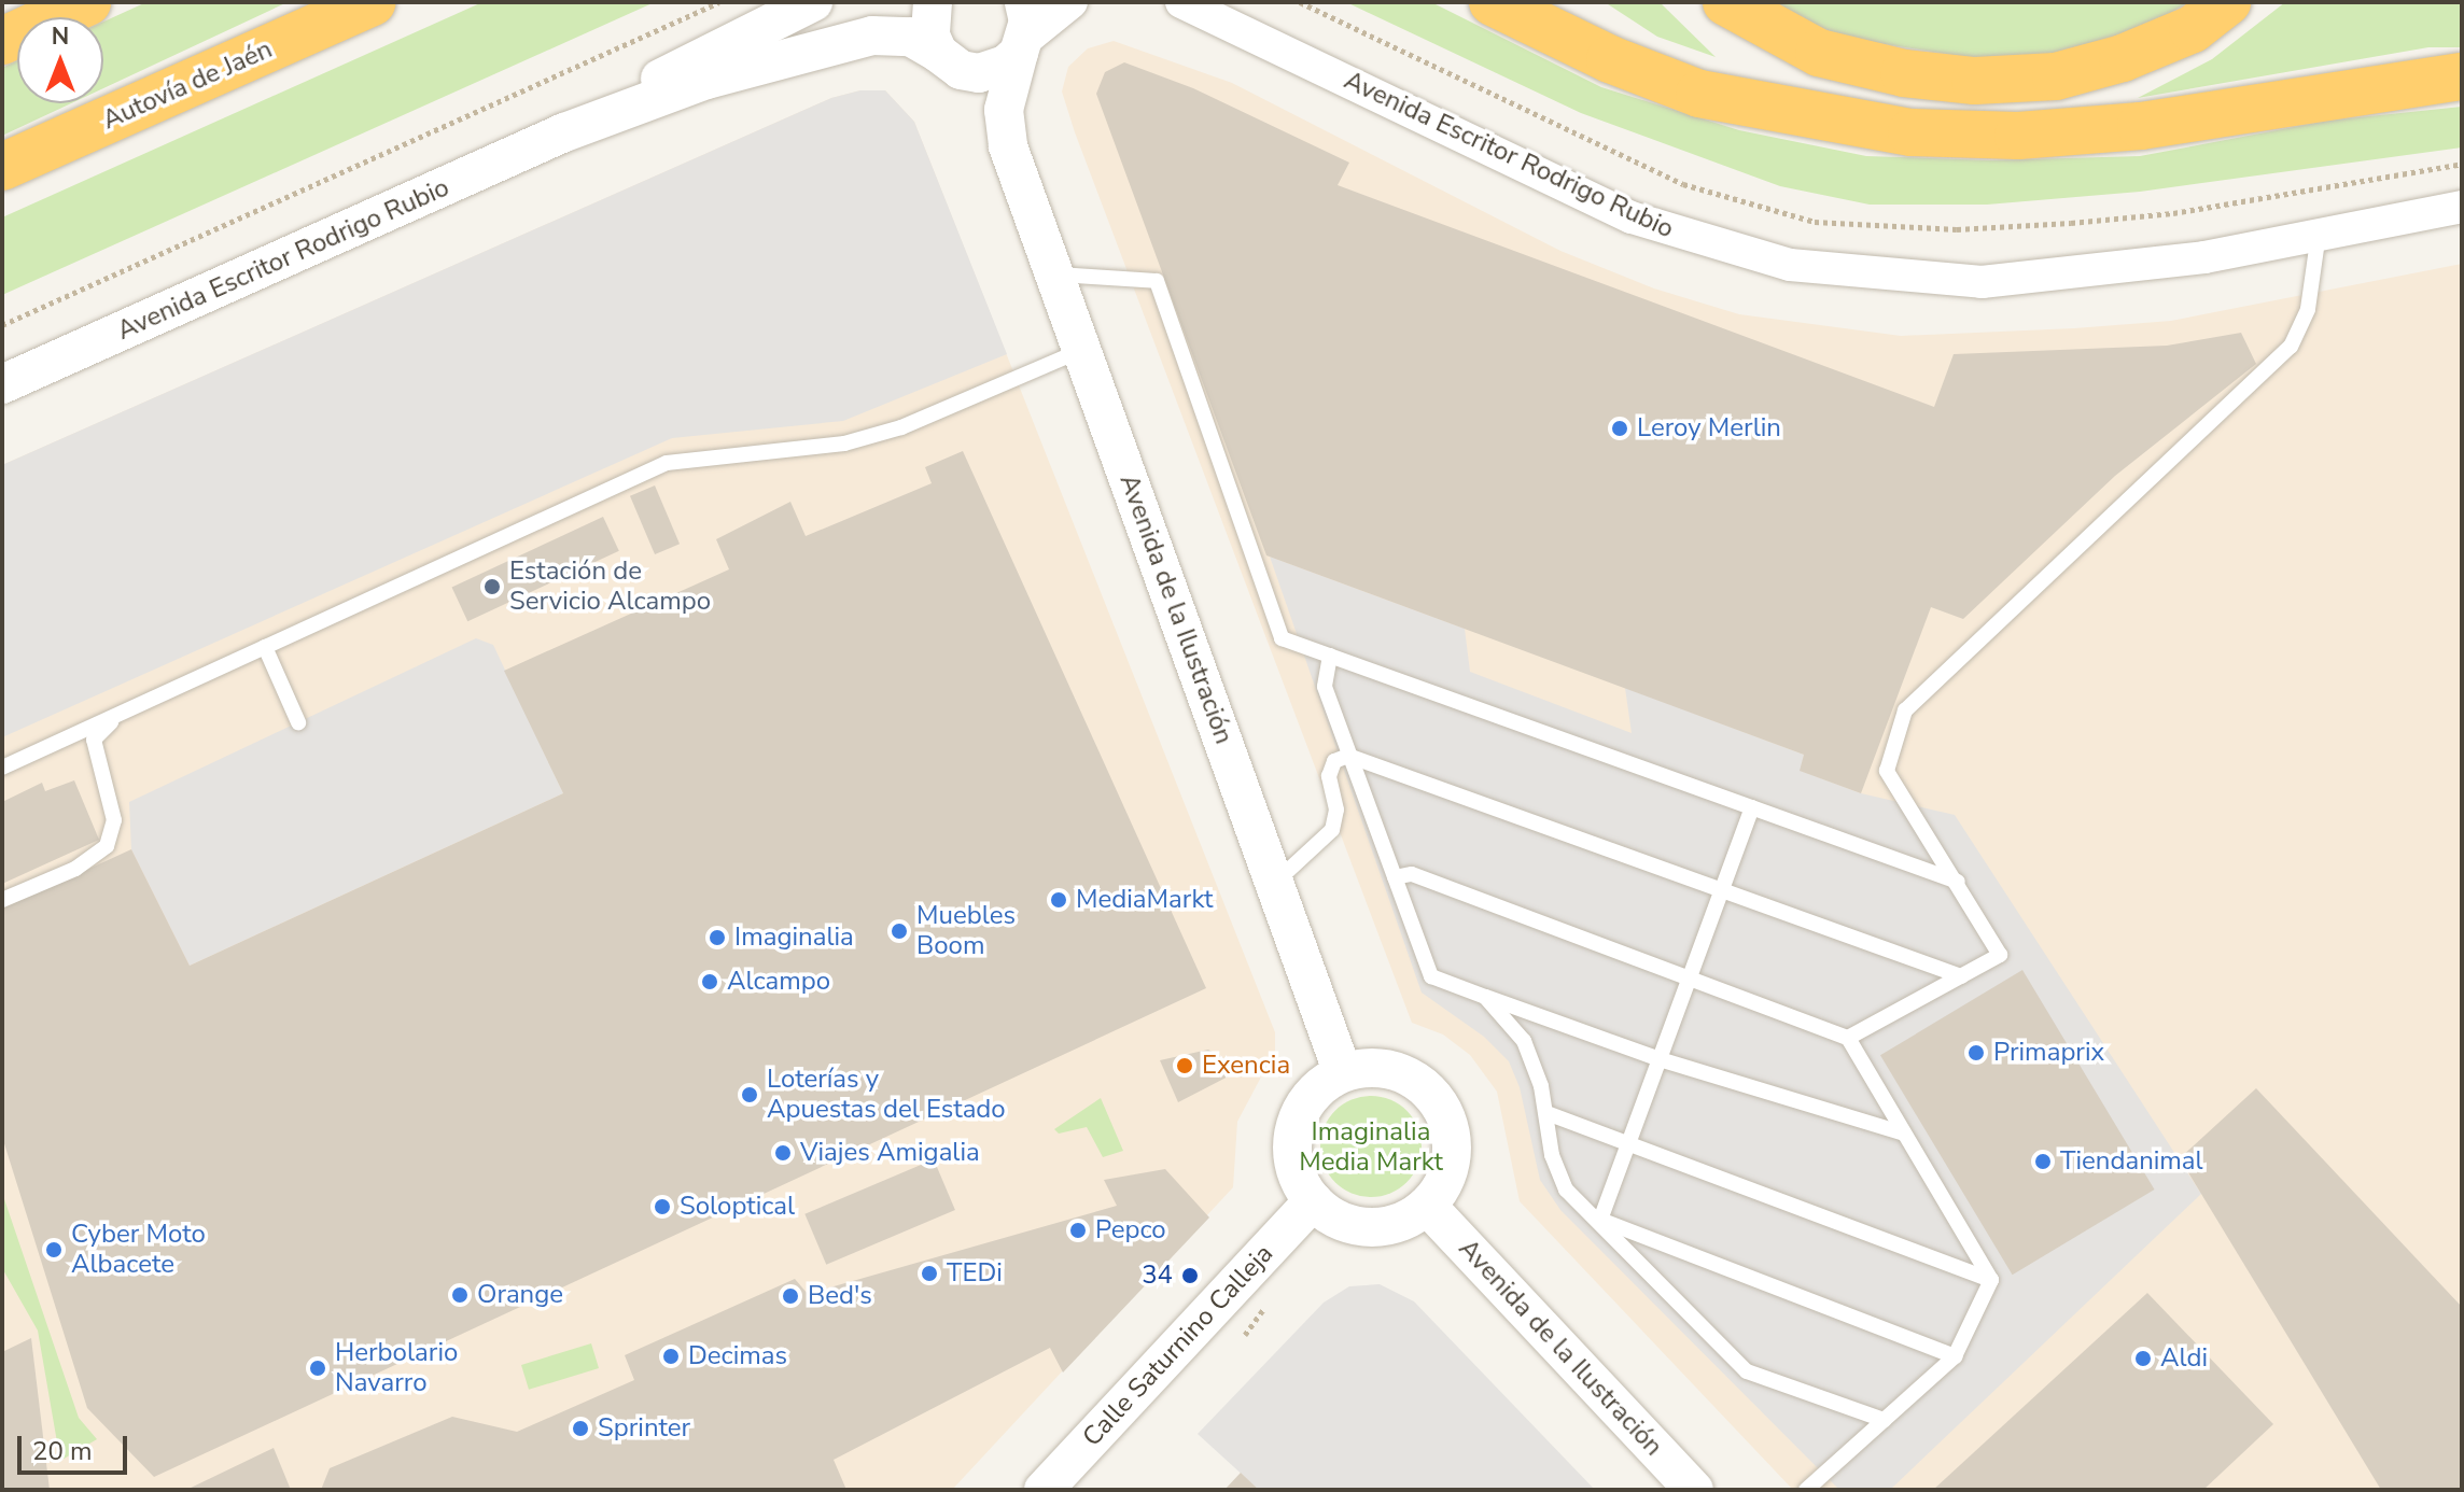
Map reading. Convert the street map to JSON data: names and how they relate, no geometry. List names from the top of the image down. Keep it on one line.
{"streets":{"highway":["Autovía de Jaén"],"street":["Avenida Escritor Rodrigo Rubio","Avenida de la Ilustración","Calle Saturnino Calleja"]},"crossings":[["Avenida Escritor Rodrigo Rubio","Avenida de la Ilustración"],["Avenida de la Ilustración","Calle Saturnino Calleja"]],"parks":["Imaginalia Media Markt"],"places":["Leroy Merlin","Estación de Servicio Alcampo","MediaMarkt","Muebles Boom","Imaginalia","Alcampo","Primaprix","Exencia","Loterías y Apuestas del Estado","Viajes Amigalia","Tiendanimal","Soloptical","Pepco","Cyber Moto Albacete","TEDi","34","Orange","Bed's","Decimas","Aldi","Herbolario Navarro","Sprinter"],"scale_bar":"20 m","north":"top"}
